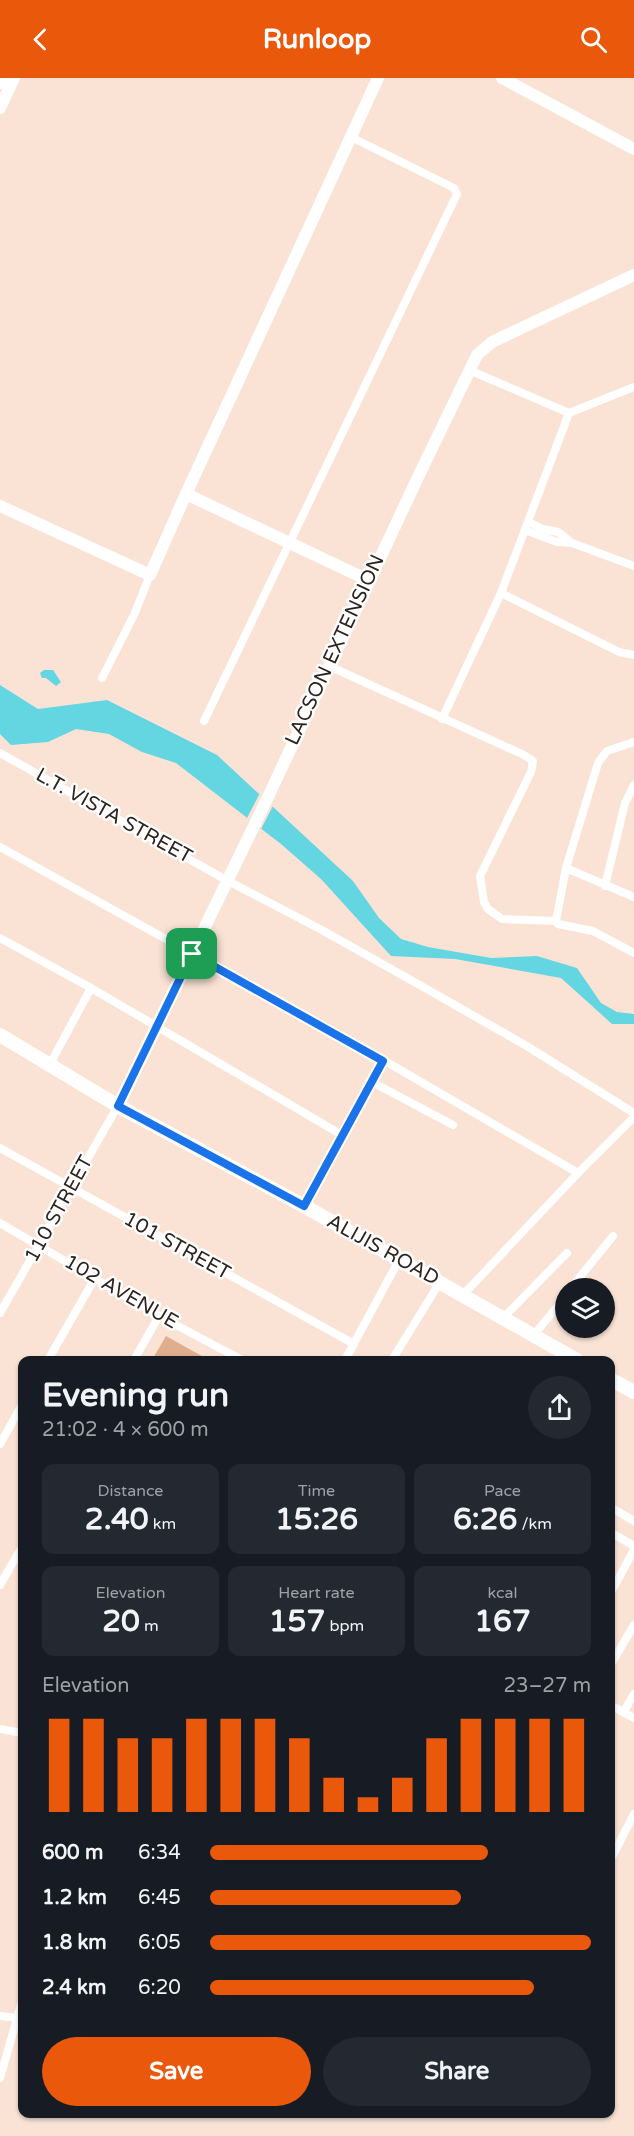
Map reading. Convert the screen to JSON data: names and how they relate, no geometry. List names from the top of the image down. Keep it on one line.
{"streets":{"main road":["LACSON EXTENSION","ALIJIS ROAD"],"street":["L.T. VISTA STREET","110 STREET","101 STREET","102 AVENUE"]},"crossings":[["LACSON EXTENSION","L.T. VISTA STREET"],["LACSON EXTENSION","110 STREET"],["LACSON EXTENSION","ALIJIS ROAD"],["110 STREET","101 STREET"],["110 STREET","ALIJIS ROAD"],["110 STREET","102 AVENUE"]],"page":{"header":"Runloop","heading":["Evening run","21:02 · 4 × 600 m"],"stats":[["Distance","2.40 km"],["Time","15:26"],["Pace","6:26 /km"],["Elevation","20 m"],["Heart rate","157 bpm"],["kcal","167"]],"chart":["Elevation","23–27 m"],"list":[{"name":"600 m","note":"6:34"},{"name":"1.2 km","note":"6:45"},{"name":"1.8 km","note":"6:05"},{"name":"2.4 km","note":"6:20"}],"buttons":["Save","Share"]}}
